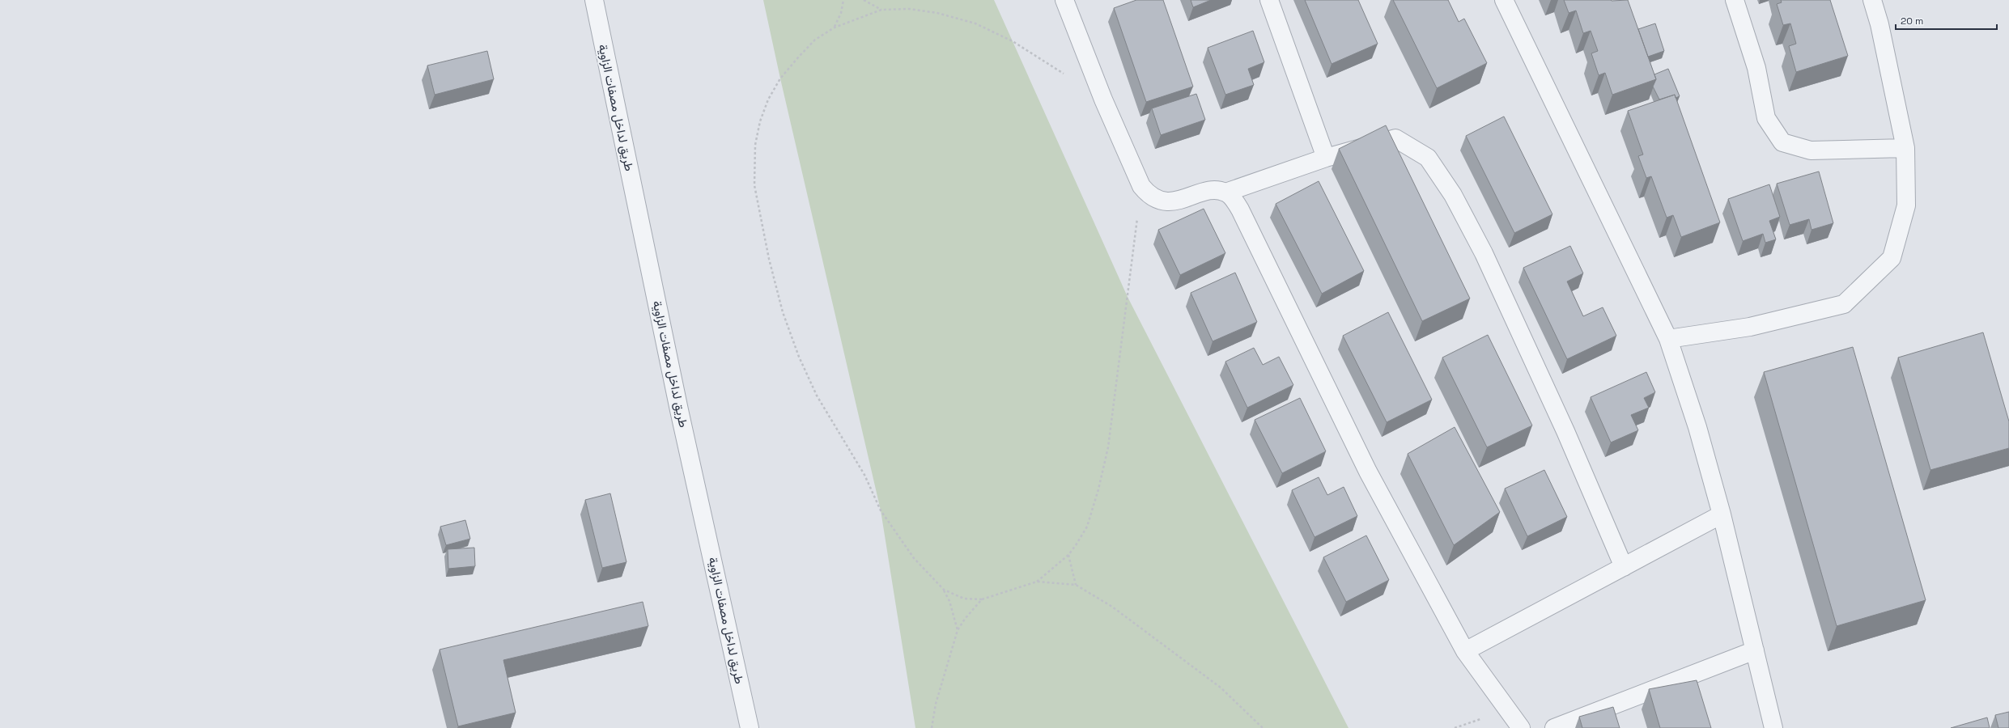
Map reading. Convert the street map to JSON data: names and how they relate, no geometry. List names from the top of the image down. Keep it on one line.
{"streets":{"street":["طريق لداخل مصفات الزاوية"]},"scale_bar":"20 m"}
